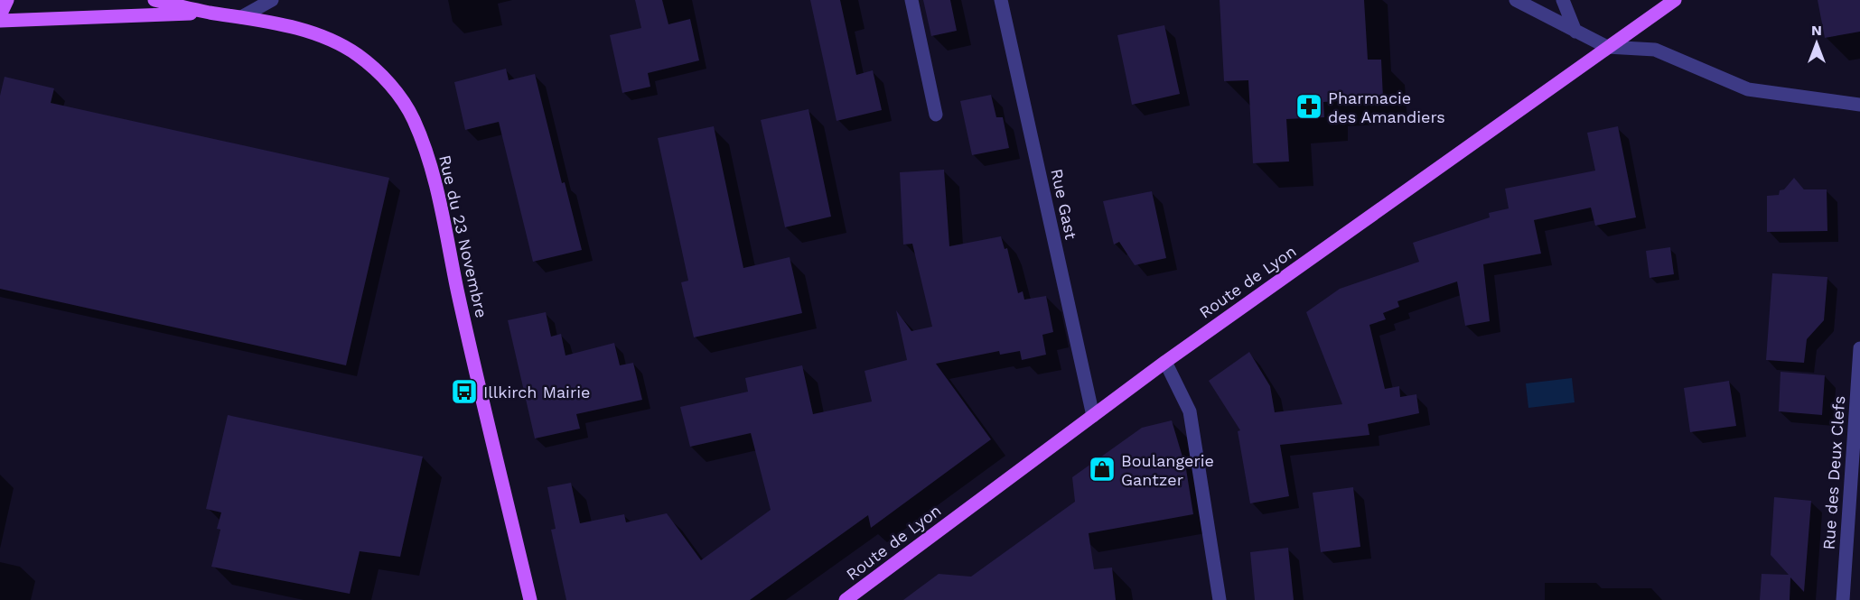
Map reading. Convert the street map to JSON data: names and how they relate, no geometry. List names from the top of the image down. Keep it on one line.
{"streets":{"main road":["Rue du 23 Novembre","Route de Lyon"],"street":["Rue Gast","Rue des Deux Clefs"]},"crossings":[["Rue Gast","Route de Lyon"]],"places":{"pharmacy":["Pharmacie des Amandiers"],"bus stop":["Illkirch Mairie"],"shop":["Boulangerie Gantzer"]},"north":"top"}
